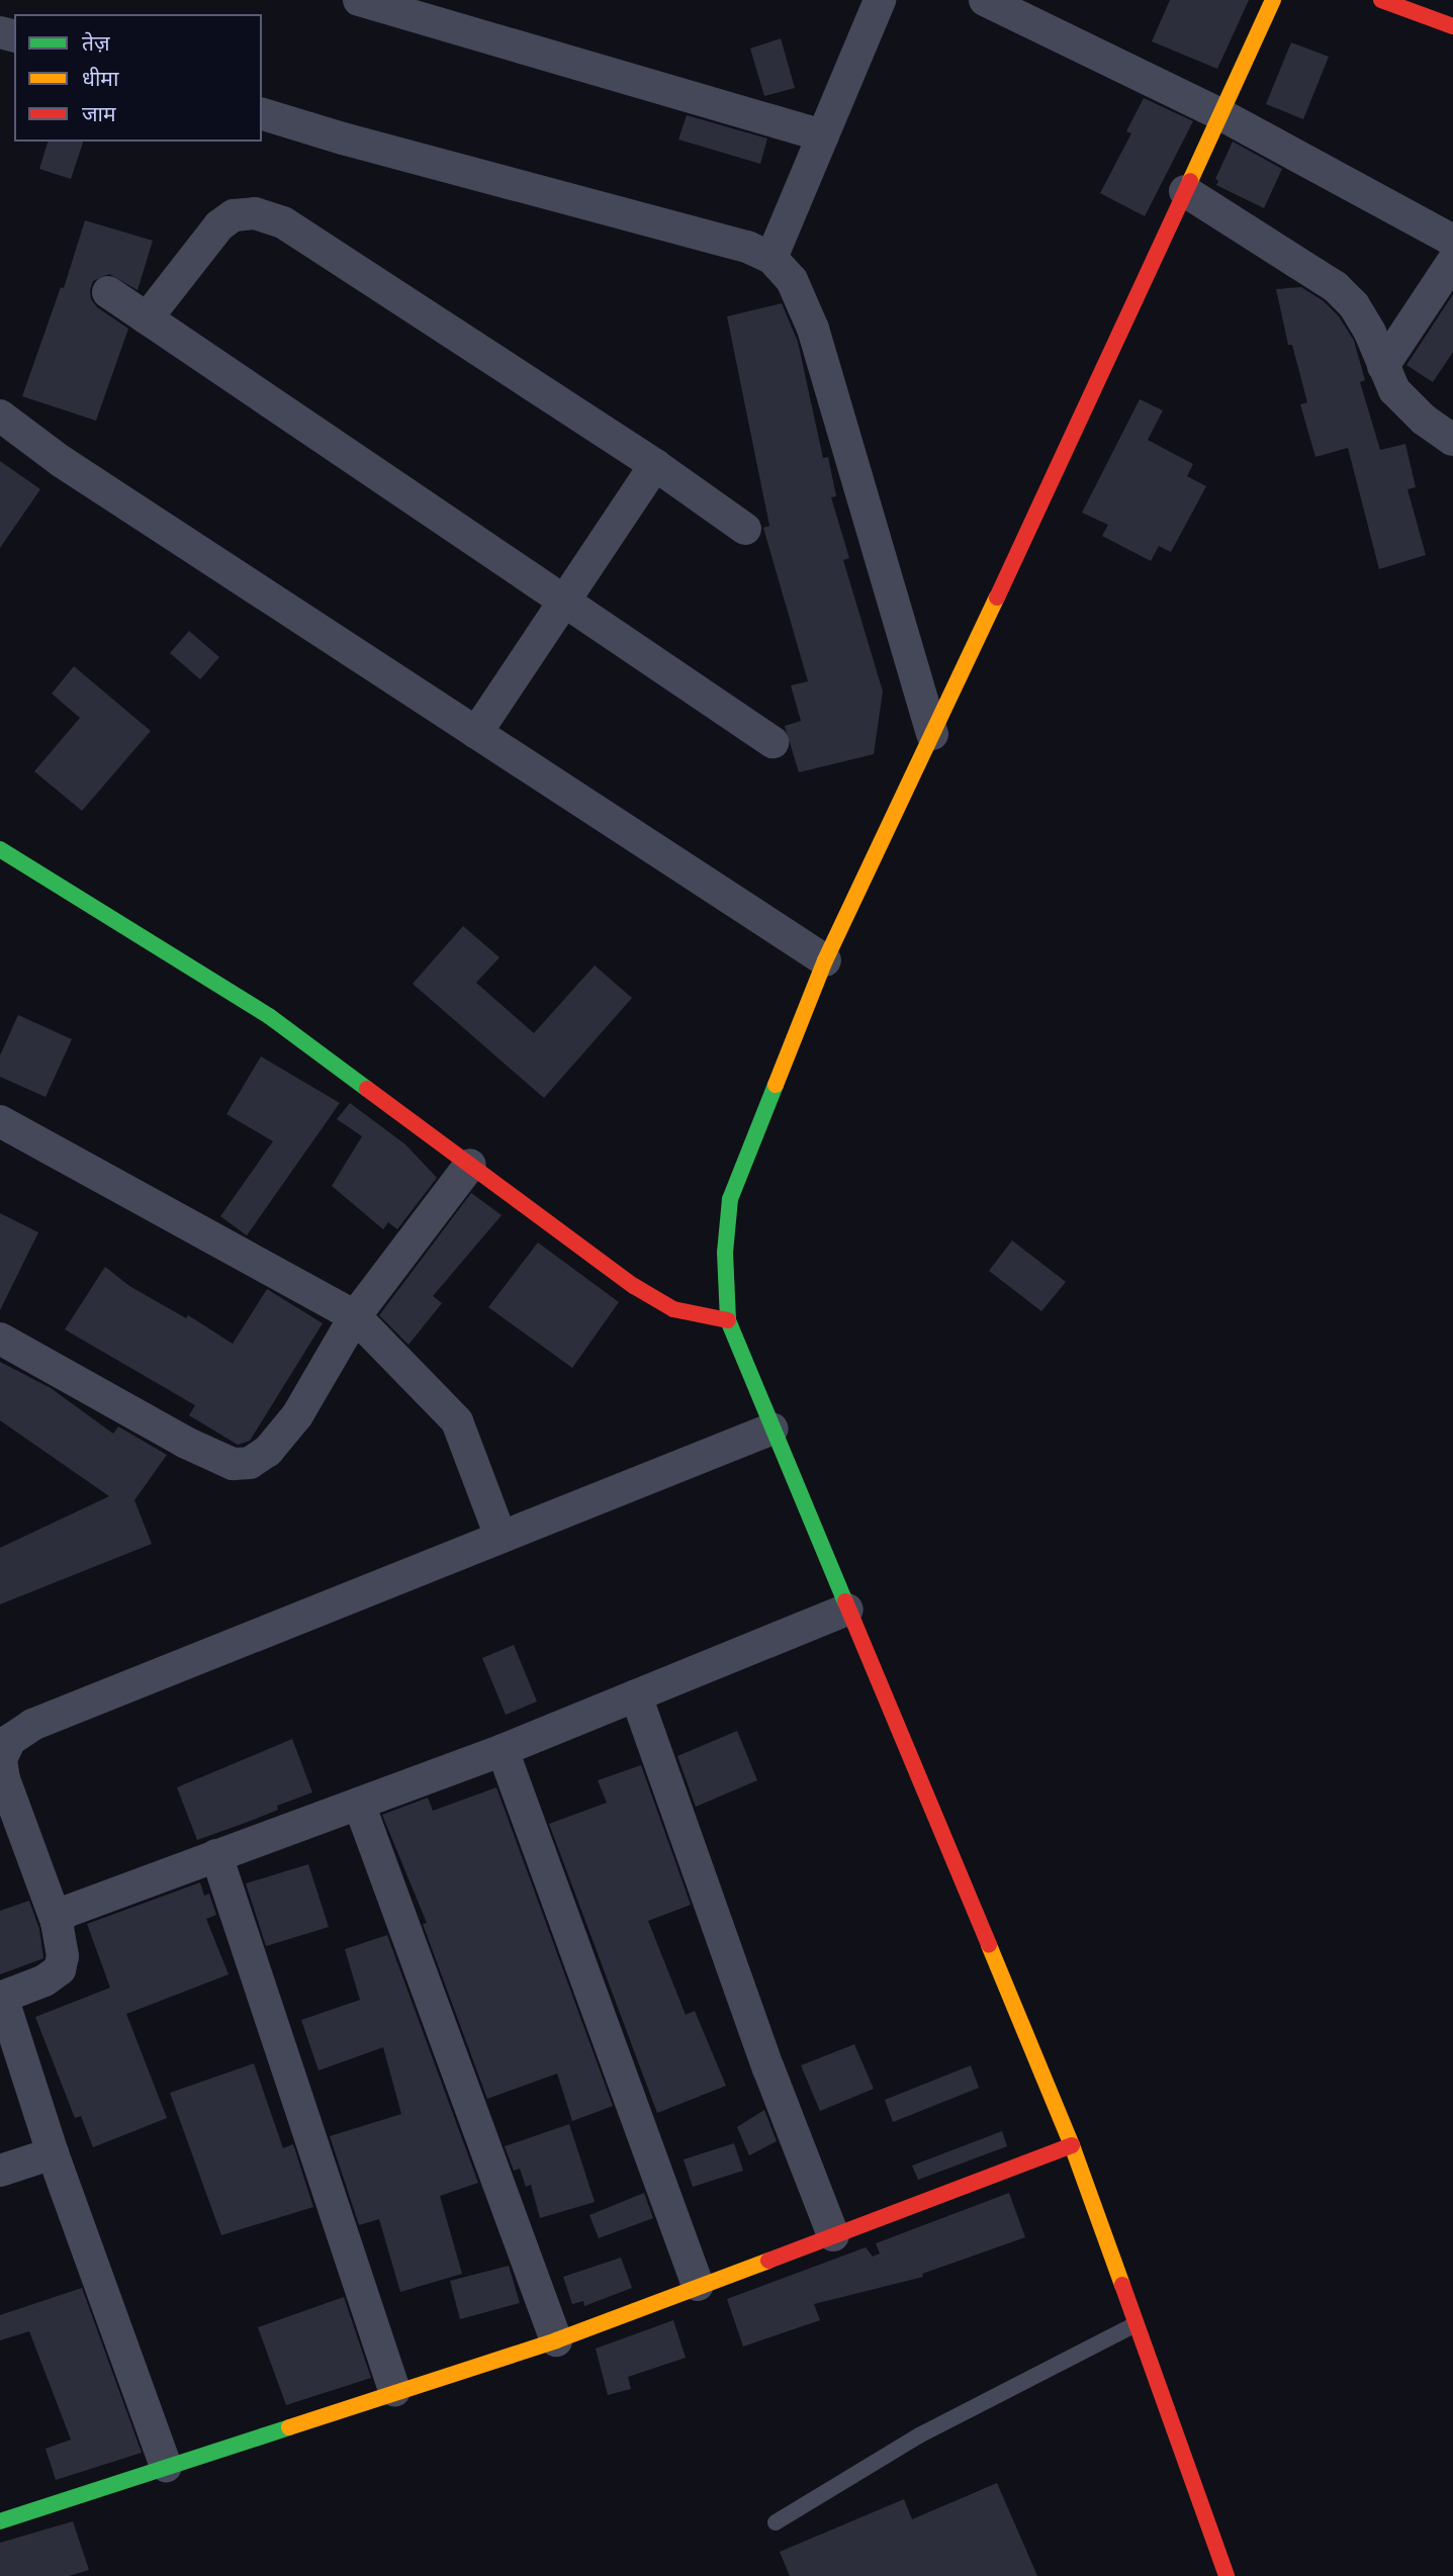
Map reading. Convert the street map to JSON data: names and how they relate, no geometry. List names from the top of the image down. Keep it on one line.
{"legend":["तेज़","धीमा","जाम"]}
